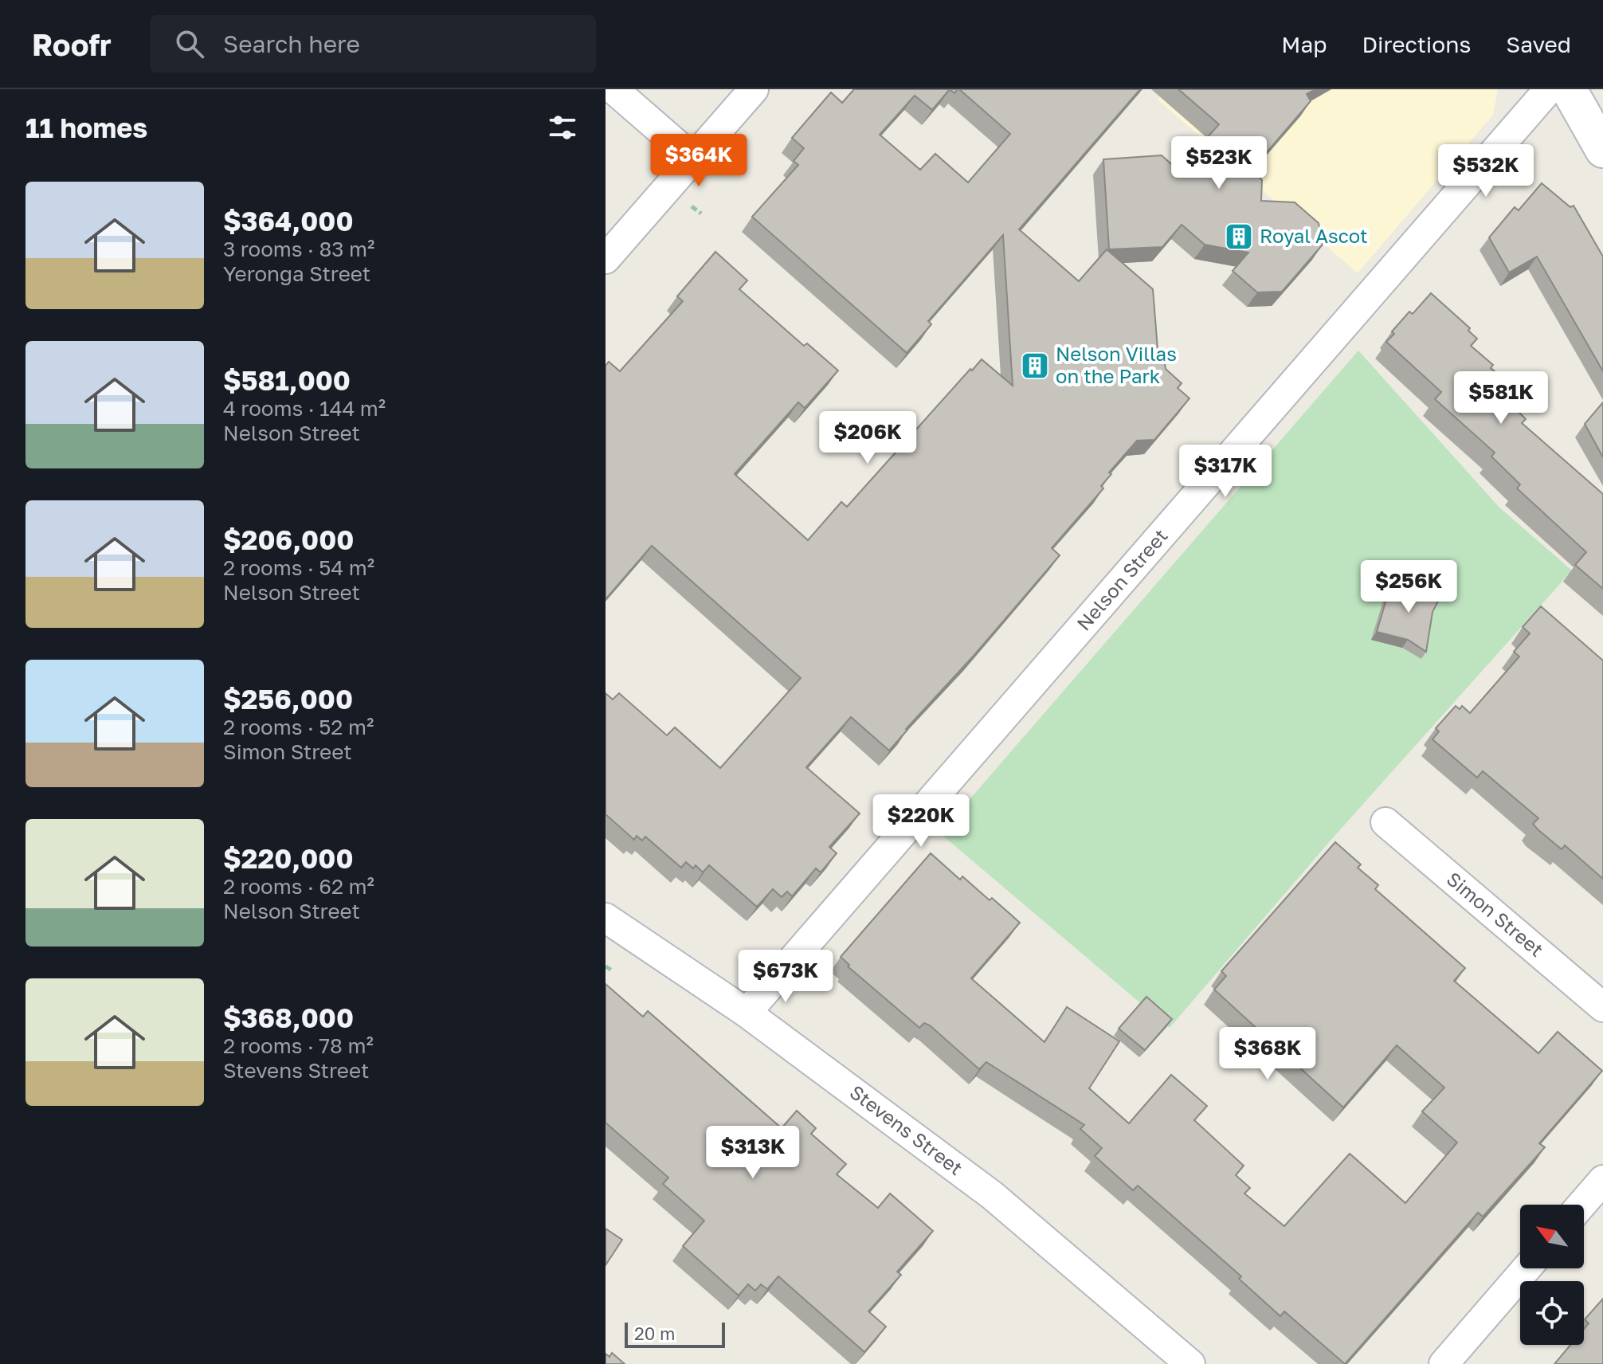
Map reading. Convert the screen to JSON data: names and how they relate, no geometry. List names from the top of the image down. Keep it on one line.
{"streets":{"street":["Nelson Street","Simon Street","Stevens Street"]},"crossings":[["Nelson Street","Stevens Street"]],"places":{"building":["Royal Ascot","Nelson Villas on the Park"]},"scale_bar":"20 m","north":"top left","page":{"header":"Roofr","search":"Search here","nav":["Map","Directions","Saved"],"heading":"11 homes","price":["$364K","$523K","$532K","$581K","$206K","$317K","$256K","$220K","$673K","$368K","$313K"],"list":[{"name":"$364,000","note":"3 rooms · 83 m² · Yeronga Street"},{"name":"$581,000","note":"4 rooms · 144 m² · Nelson Street"},{"name":"$206,000","note":"2 rooms · 54 m² · Nelson Street"},{"name":"$256,000","note":"2 rooms · 52 m² · Simon Street"},{"name":"$220,000","note":"2 rooms · 62 m² · Nelson Street"},{"name":"$368,000","note":"2 rooms · 78 m² · Stevens Street"}],"scale":"20 m"}}
